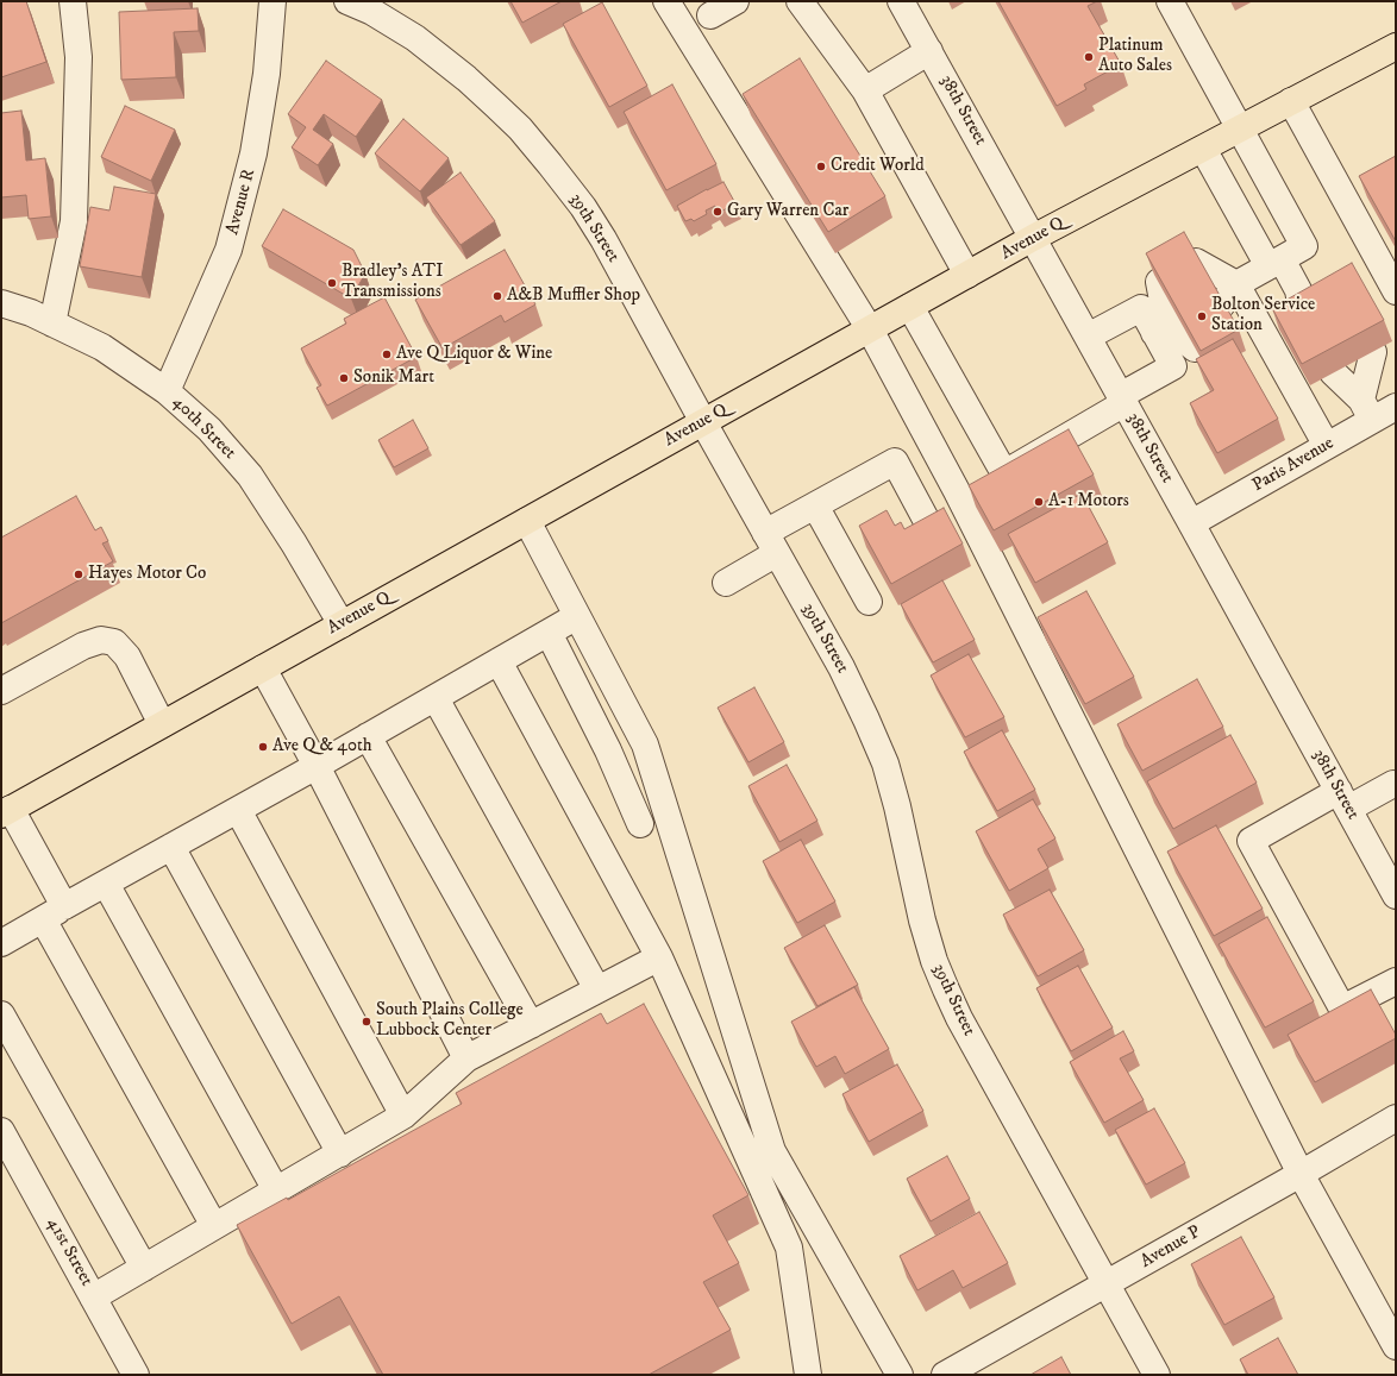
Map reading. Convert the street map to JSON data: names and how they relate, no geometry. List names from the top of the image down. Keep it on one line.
{"streets":{"highway":["Avenue Q"],"street":["38th Street","Avenue R","39th Street","40th Street","Paris Avenue","Avenue P","41st Street"]},"crossings":[["38th Street","Avenue Q"],["38th Street","Paris Avenue"],["Avenue R","40th Street"],["39th Street","Avenue Q"],["39th Street","Avenue P"],["Avenue Q","40th Street"]],"places":["Platinum Auto Sales","Credit World","Gary Warren Car","Bradley's ATI Transmissions","A&B Muffler Shop","Bolton Service Station","Ave Q Liquor & Wine","Sonik Mart","A-1 Motors","Hayes Motor Co","Ave Q & 40th","South Plains College Lubbock Center"]}
